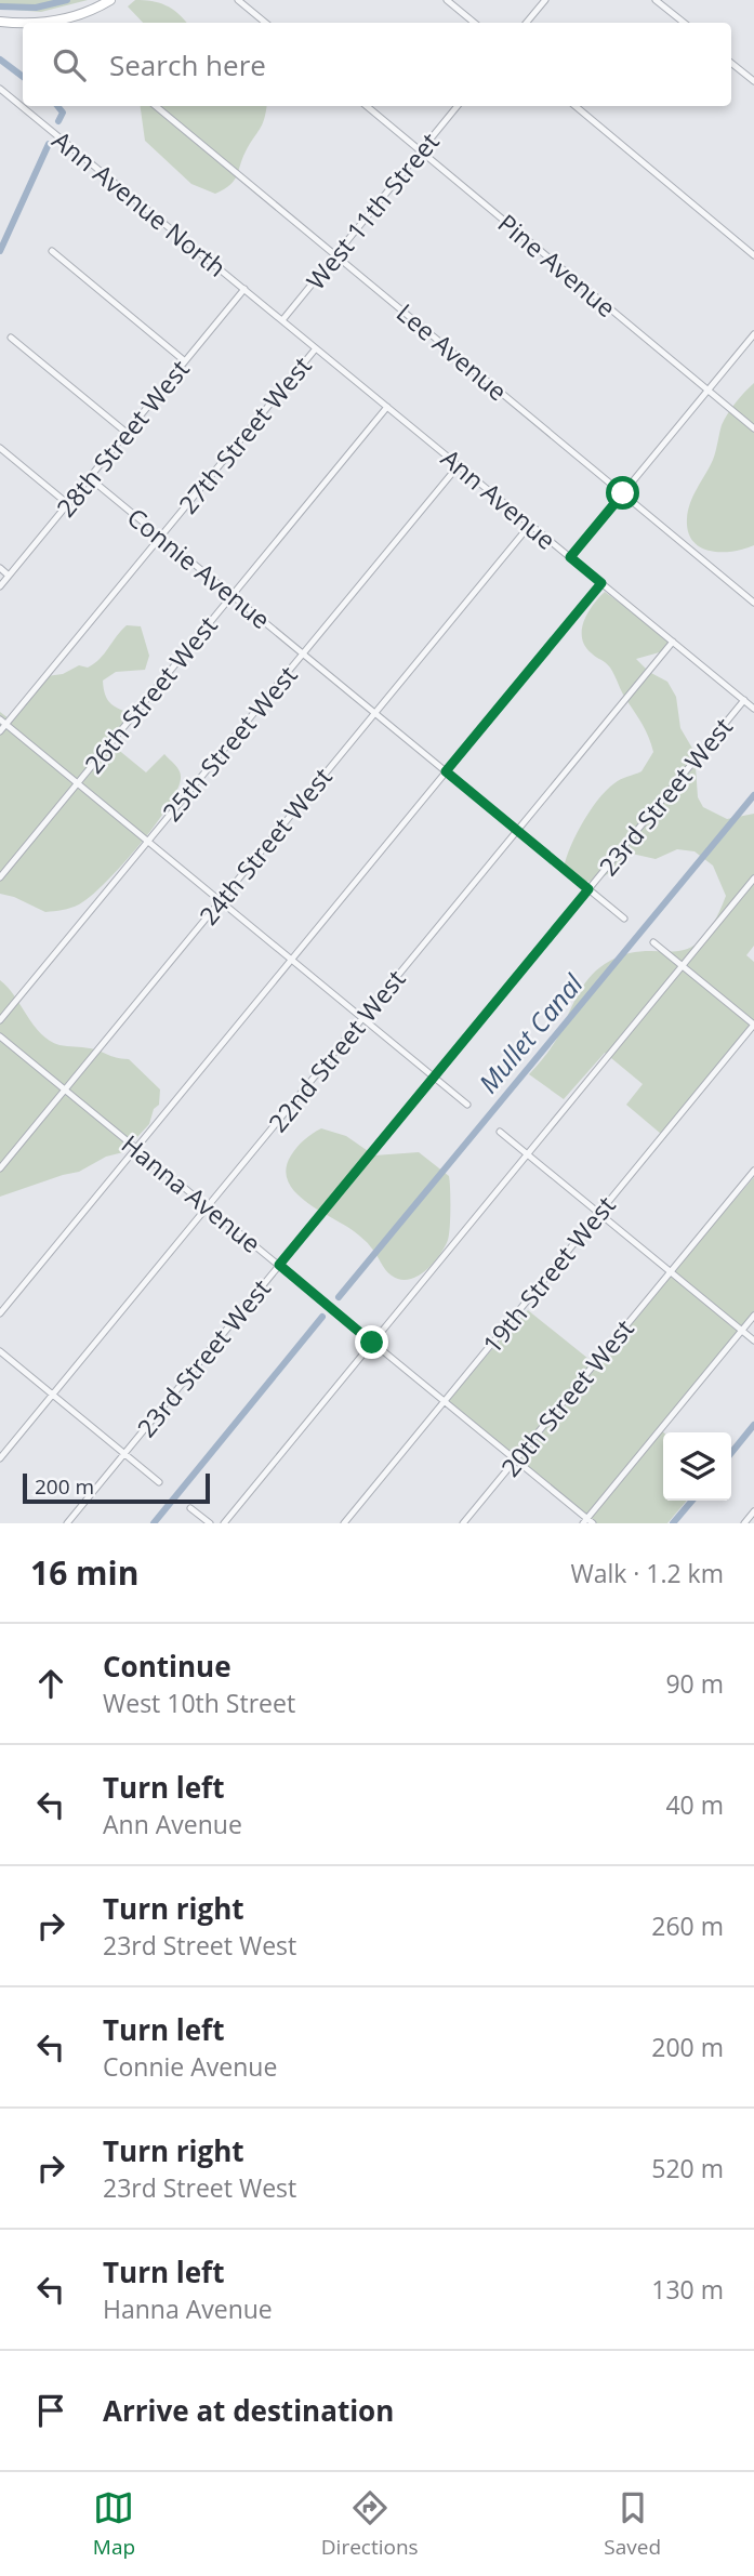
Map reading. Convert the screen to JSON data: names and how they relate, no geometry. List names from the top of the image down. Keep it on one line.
{"streets":{"street":["Ann Avenue North","West 11th Street","Pine Avenue","Lee Avenue","27th Street West","28th Street West","Ann Avenue","Connie Avenue","26th Street West","25th Street West","23rd Street West","24th Street West","22nd Street West","Hanna Avenue","19th Street West","20th Street West"]},"crossings":[["Ann Avenue North","28th Street West"],["Ann Avenue North","Ann Avenue"],["West 11th Street","Pine Avenue"],["West 11th Street","Lee Avenue"],["West 11th Street","Ann Avenue"],["27th Street West","Ann Avenue"],["27th Street West","Connie Avenue"],["28th Street West","Ann Avenue"],["28th Street West","Connie Avenue"],["Ann Avenue","26th Street West"],["Ann Avenue","25th Street West"],["Ann Avenue","23rd Street West"],["Ann Avenue","24th Street West"],["Ann Avenue","22nd Street West"],["Connie Avenue","26th Street West"],["Connie Avenue","25th Street West"],["Connie Avenue","23rd Street West"],["Connie Avenue","24th Street West"],["Connie Avenue","22nd Street West"],["23rd Street West","Hanna Avenue"],["24th Street West","Hanna Avenue"],["22nd Street West","Hanna Avenue"],["Hanna Avenue","19th Street West"],["Hanna Avenue","20th Street West"]],"water":["Mullet Canal"],"scale_bar":"200 m","page":{"search":"Search here","scale":"200 m","heading":["16 min","Walk · 1.2 km"],"list":[["Continue","West 10th Street","90 m"],["Turn left","Ann Avenue","40 m"],["Turn right","23rd Street West","260 m"],["Turn left","Connie Avenue","200 m"],["Turn right","23rd Street West","520 m"],["Turn left","Hanna Avenue","130 m"],"Arrive at destination"],"nav":["Map","Directions","Saved"]}}
